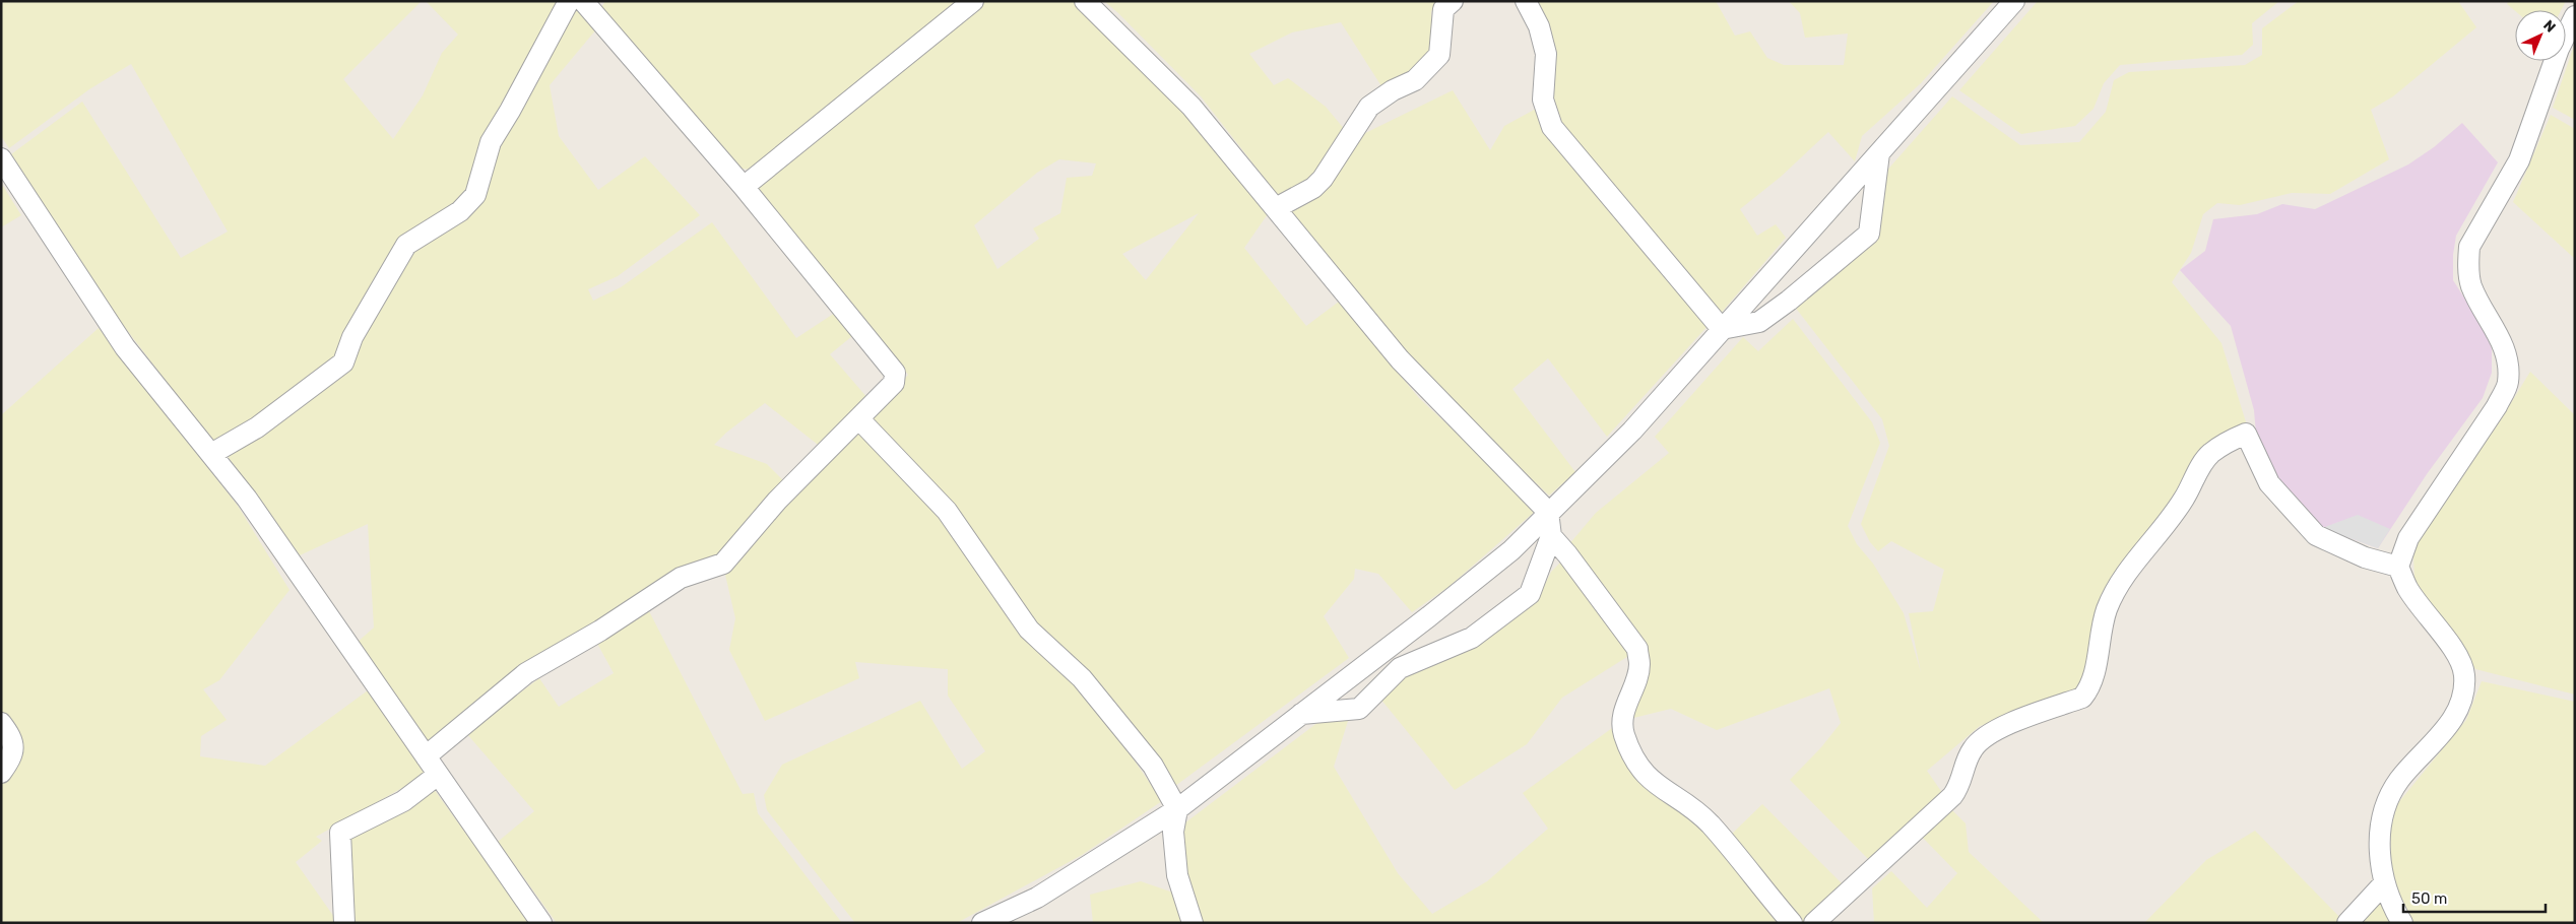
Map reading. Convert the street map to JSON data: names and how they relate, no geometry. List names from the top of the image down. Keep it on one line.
{"scale_bar":"50 m","north":"top right"}
